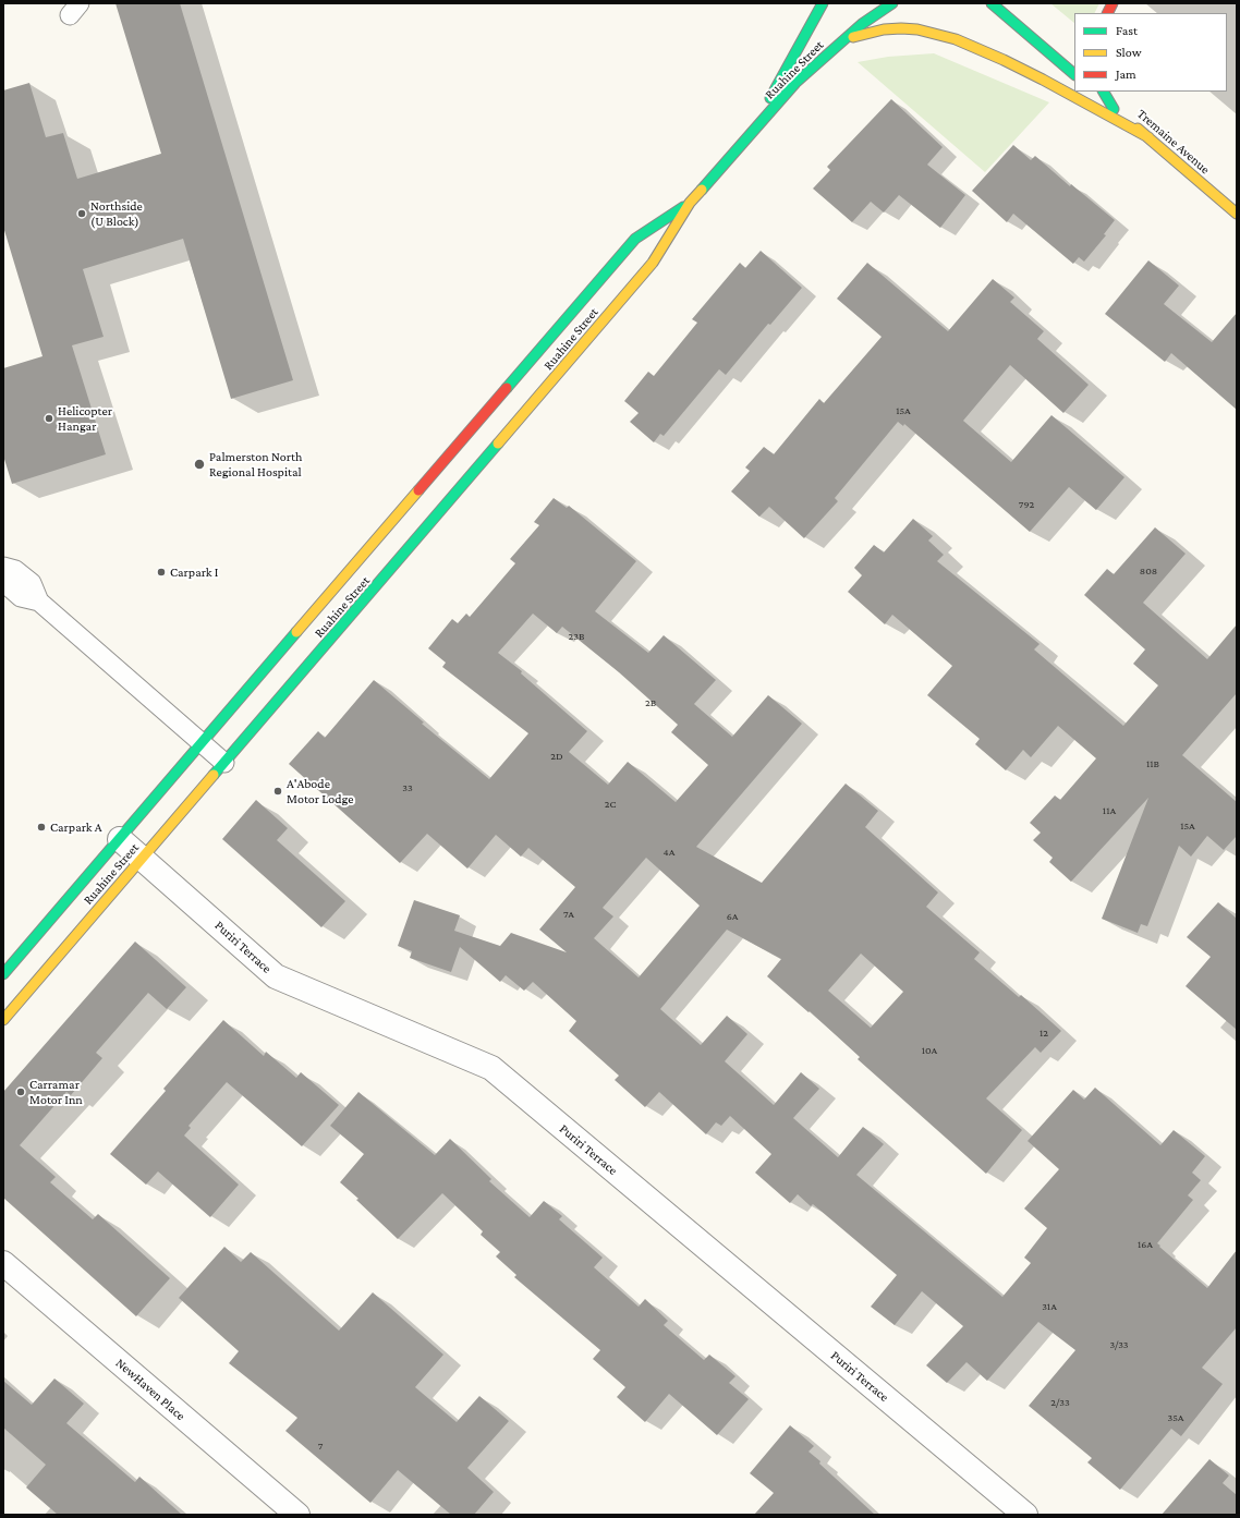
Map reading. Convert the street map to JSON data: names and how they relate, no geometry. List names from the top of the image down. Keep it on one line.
{"streets":{"main road":["Ruahine Street","Tremaine Avenue"],"street":["Puriri Terrace","NewHaven Place"]},"crossings":[["Ruahine Street","Puriri Terrace"]],"places":["Northside (U Block)","Helicopter Hangar","Palmerston North Regional Hospital","Carpark I","A'Abode Motor Lodge","Carpark A","Carramar Motor Inn"],"house_numbers":["15A","792","808","23B","2B","2D","11B","33","2C","11A","15A","4A","7A","6A","12","10A","16A","31A","3/33","2/33","35A","7"],"legend":["Fast","Slow","Jam"]}
